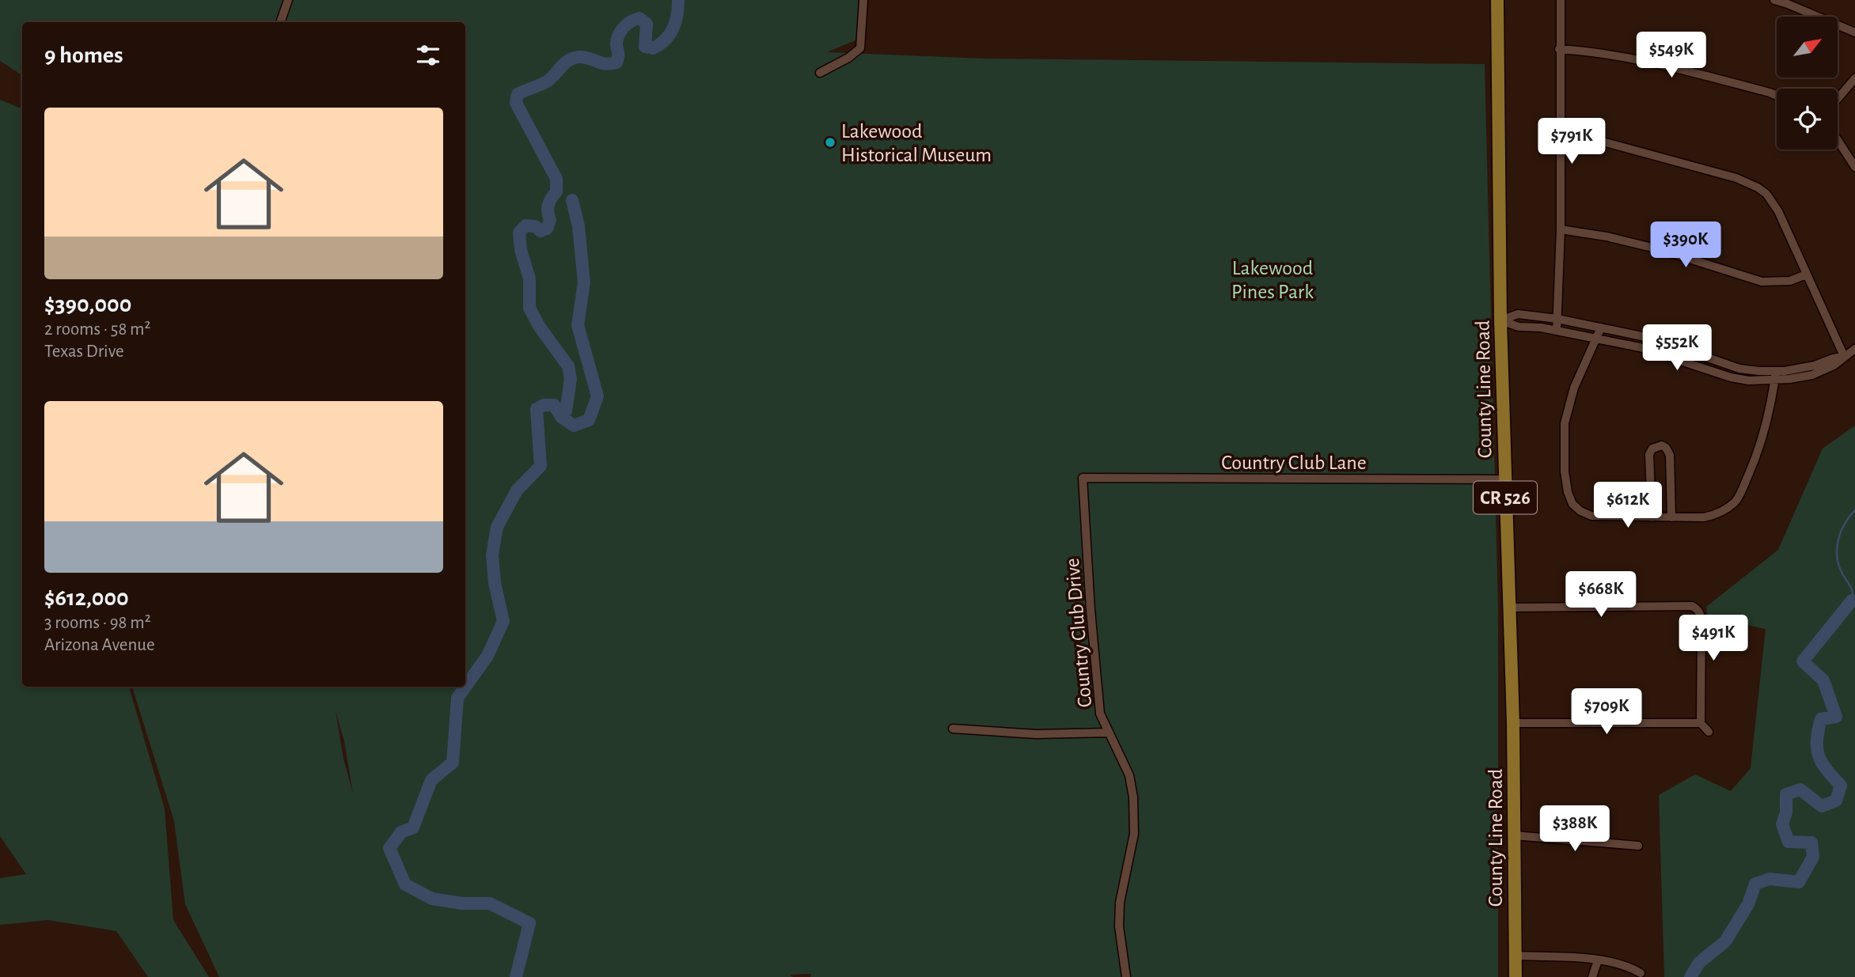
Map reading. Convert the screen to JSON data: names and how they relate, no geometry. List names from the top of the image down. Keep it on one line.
{"streets":{"main road":["County Line Road","CR 526"],"street":["Country Club Lane","Country Club Drive"]},"crossings":[["County Line Road","Country Club Lane"],["Country Club Lane","Country Club Drive"]],"parks":["Lakewood Pines Park"],"places":["Lakewood Historical Museum"],"north":"top right","page":{"heading":"9 homes","price":["$549K","$791K","$390K","$552K","$612K","$668K","$491K","$709K","$388K"],"list":[{"name":"$390,000","note":"2 rooms · 58 m² · Texas Drive"},{"name":"$612,000","note":"3 rooms · 98 m² · Arizona Avenue"}]}}
